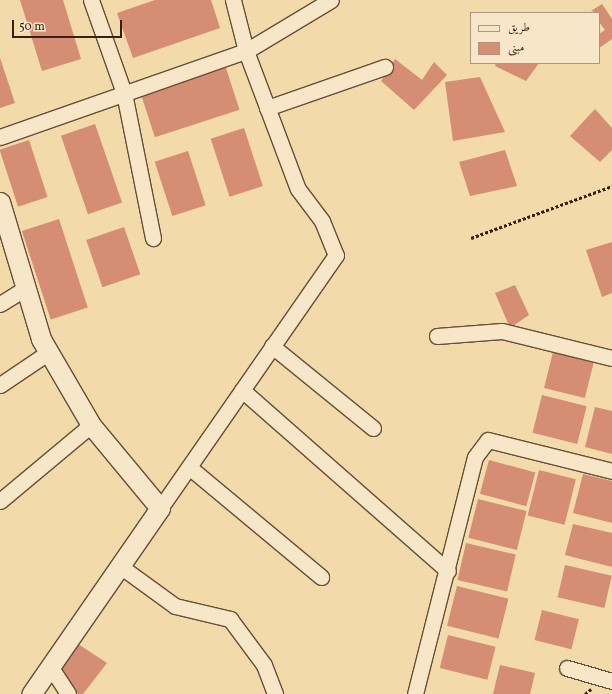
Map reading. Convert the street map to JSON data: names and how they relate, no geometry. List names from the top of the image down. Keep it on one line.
{"legend":["طريق","مبنى"],"scale_bar":"50 m"}
